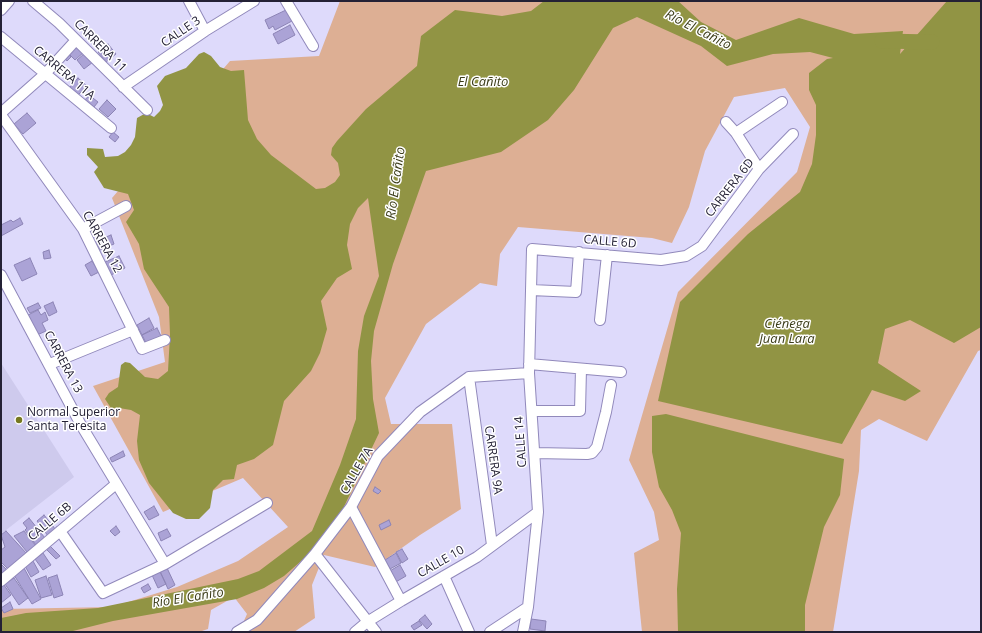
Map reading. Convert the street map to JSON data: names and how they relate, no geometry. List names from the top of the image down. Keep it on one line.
{"streets":{"street":["CALLE 3","CARRERA 11","CARRERA 11A","CARRERA 6D","CARRERA 12","CALLE 6D","CARRERA 13","CALLE 14","CARRERA 9A","CALLE 7A","CALLE 6B","CALLE 10"]},"crossings":[["CALLE 3","CARRERA 11"],["CARRERA 6D","CALLE 6D"],["CALLE 6D","CALLE 14"],["CARRERA 13","CALLE 6B"],["CALLE 14","CALLE 10"],["CARRERA 9A","CALLE 7A"],["CARRERA 9A","CALLE 10"]],"water":["Río El Cañito","El Cañito","Ciénega Juan Lara"],"places":["Normal Superior Santa Teresita"]}
